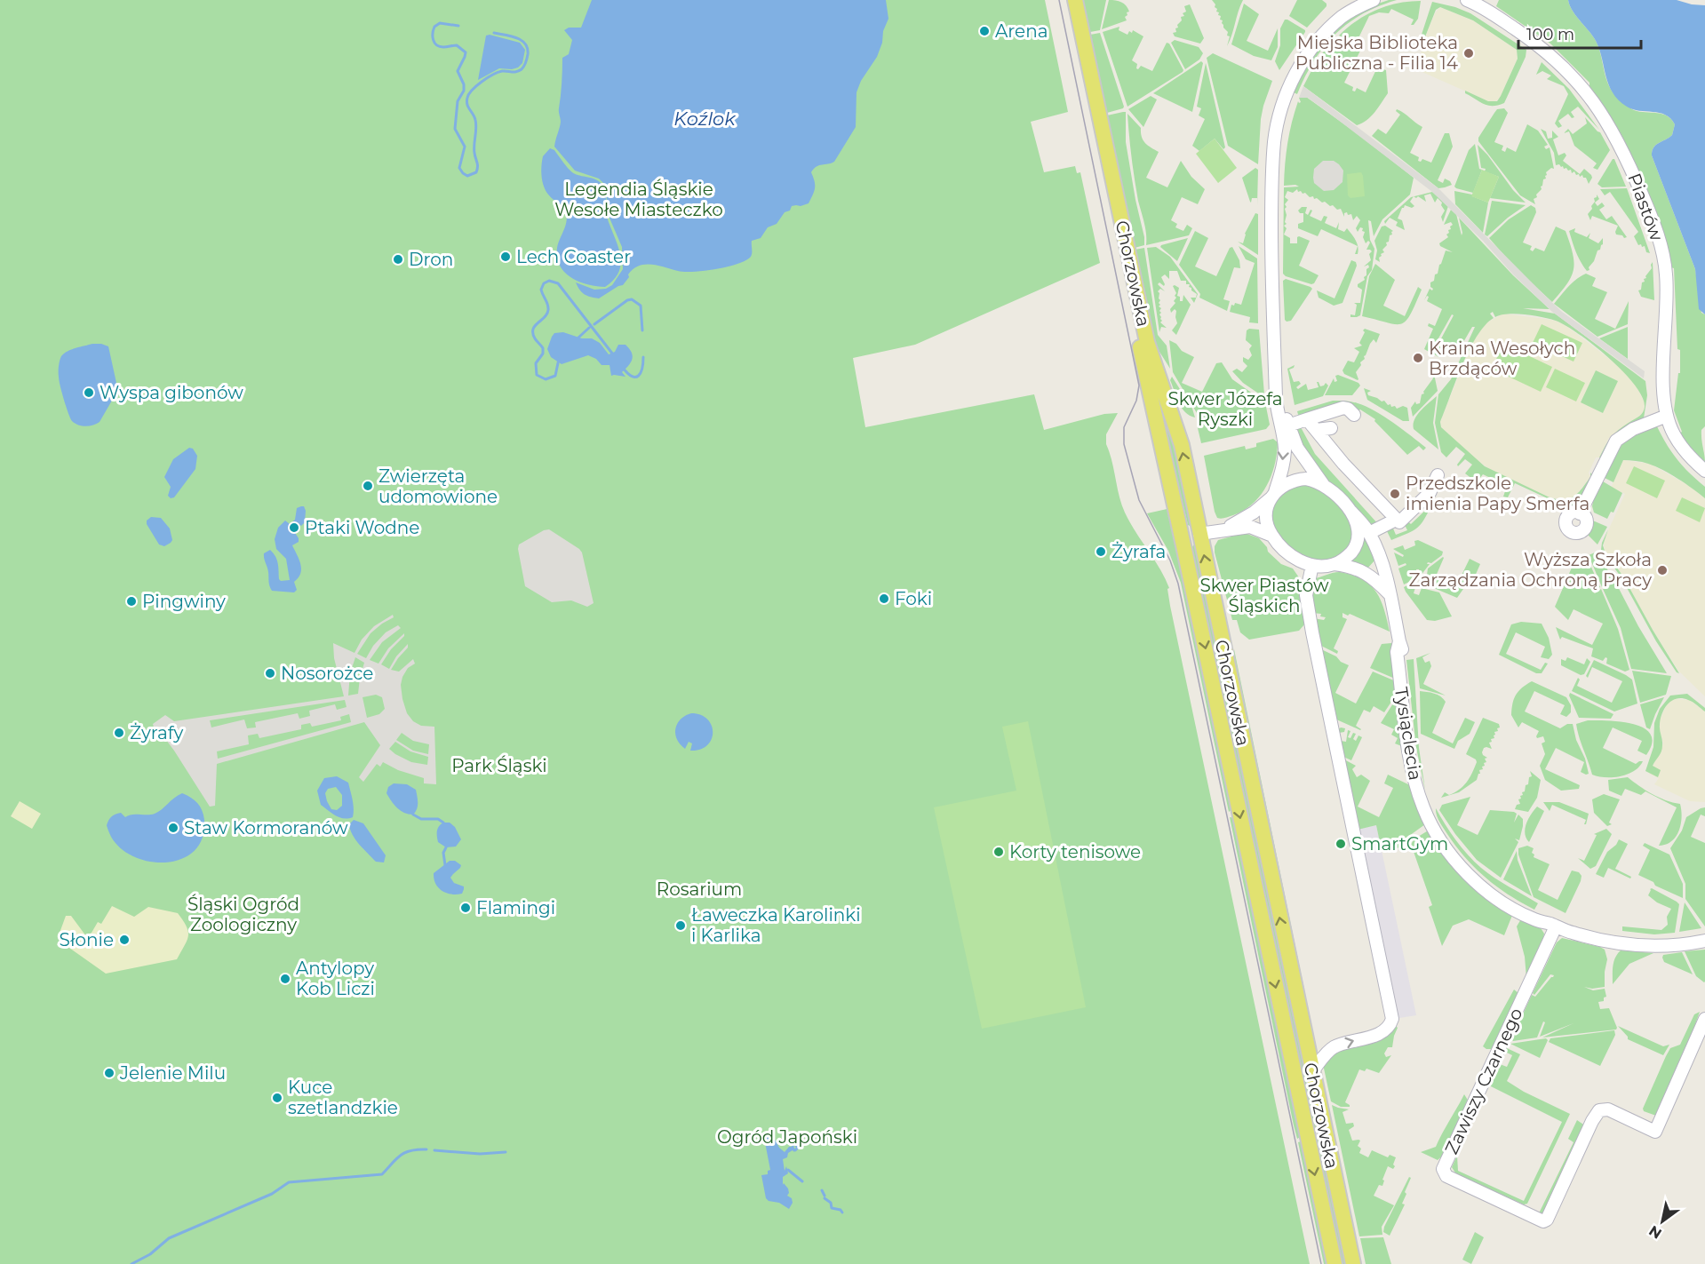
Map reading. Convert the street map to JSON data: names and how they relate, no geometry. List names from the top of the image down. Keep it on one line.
{"streets":{"main road":["Chorzowska"],"street":["Piastów","Tysiąclecia","Zawiszy Czarnego"]},"crossings":[["Tysiąclecia","Zawiszy Czarnego"]],"water":["Koźlok"],"parks":["Legendia Śląskie Wesołe Miasteczko","Skwer Józefa Ryszki","Skwer Piastów Śląskich","Park Śląski","Rosarium","Śląski Ogród Zoologiczny","Ogród Japoński"],"places":["Arena","Miejska Biblioteka Publiczna - Filia 14","Lech Coaster","Dron","Kraina Wesołych Brzdąców","Wyspa gibonów","Zwierzęta udomowione","Przedszkole imienia Papy Smerfa","Ptaki Wodne","Żyrafa","Wyższa Szkoła Zarządzania Ochroną Pracy","Foki","Pingwiny","Nosorożce","Żyrafy","Staw Kormoranów","SmartGym","Korty tenisowe","Flamingi","Ławeczka Karolinki i Karlika","Słonie","Antylopy Kob Liczi","Jelenie Milu","Kuce szetlandzkie"],"scale_bar":"100 m","north":"bottom left"}
